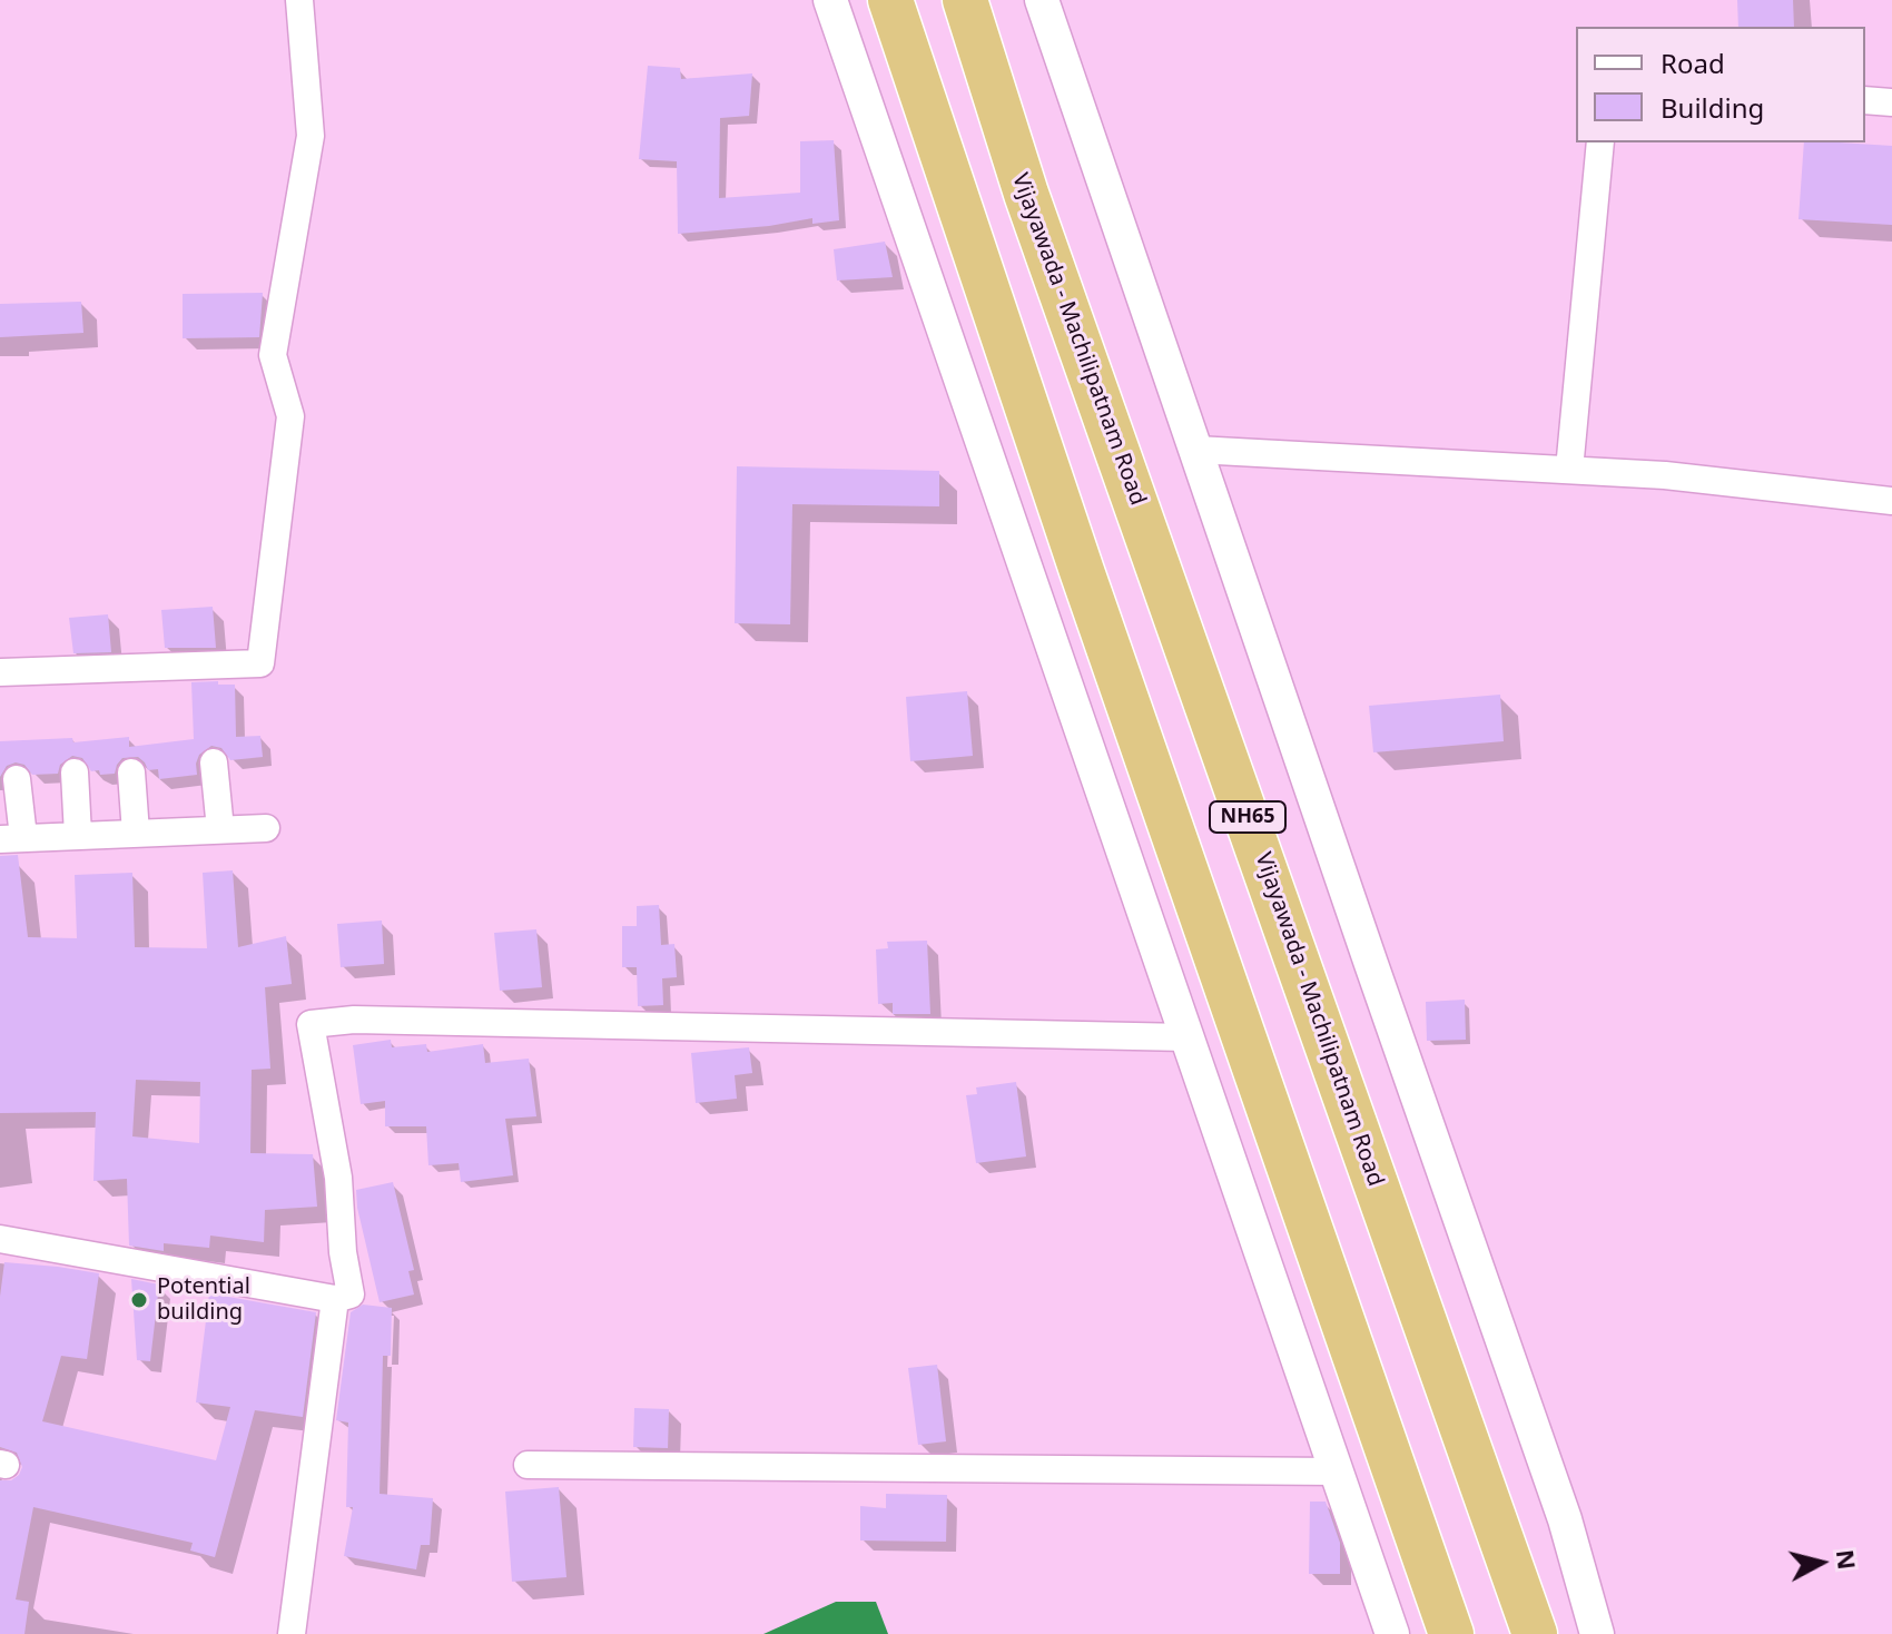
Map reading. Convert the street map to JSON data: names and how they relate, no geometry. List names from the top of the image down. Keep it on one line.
{"streets":{"highway":["Vijayawada - Machilipatnam Road","NH65"]},"places":["Potential building"],"legend":["Road","Building"],"north":"right"}
